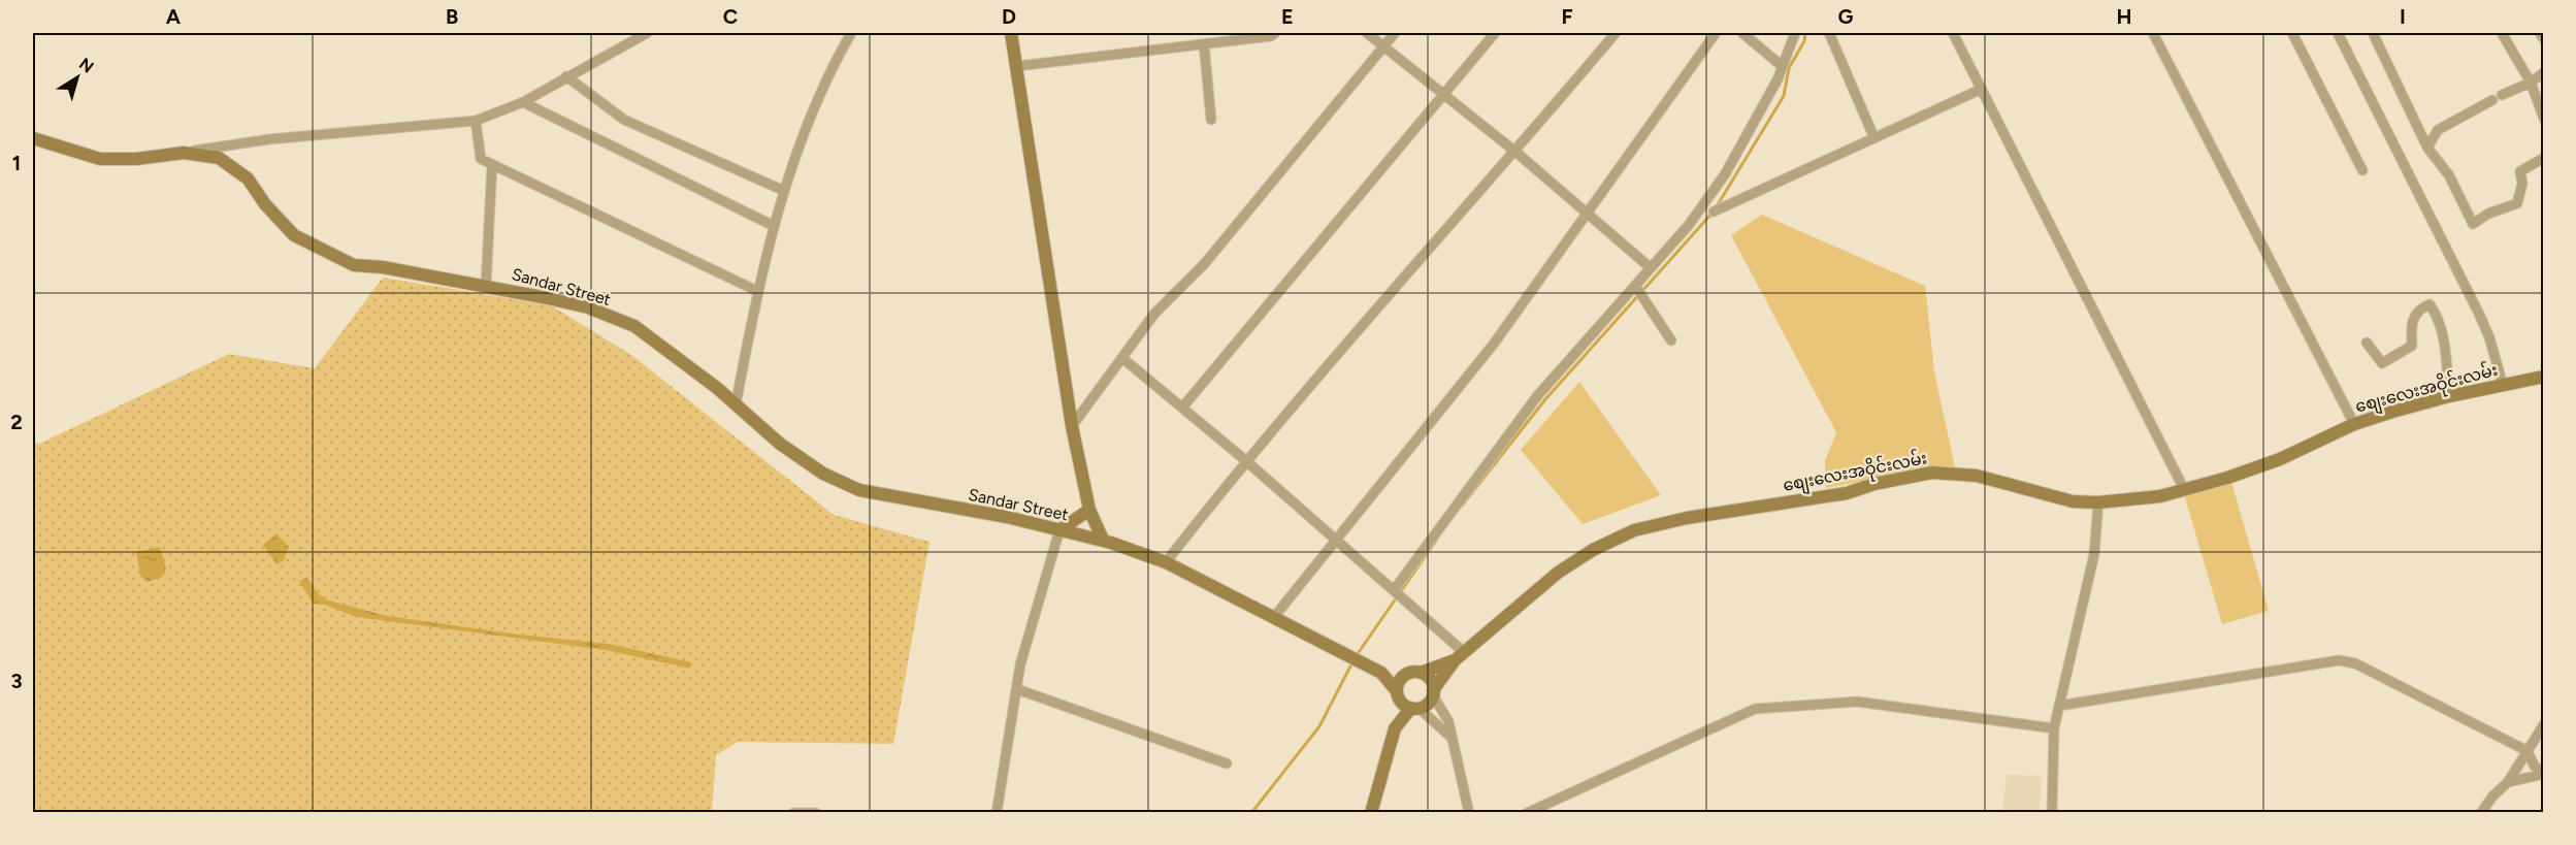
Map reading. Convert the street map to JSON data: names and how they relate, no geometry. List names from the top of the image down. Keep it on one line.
{"streets":{"street":["Sandar Street","စျေးလေးအဝိုင်းလမ်း"]},"north":"top right","grid":{"columns":["A","B","C","D","E","F","G","H","I"],"rows":["1","2","3"]}}
